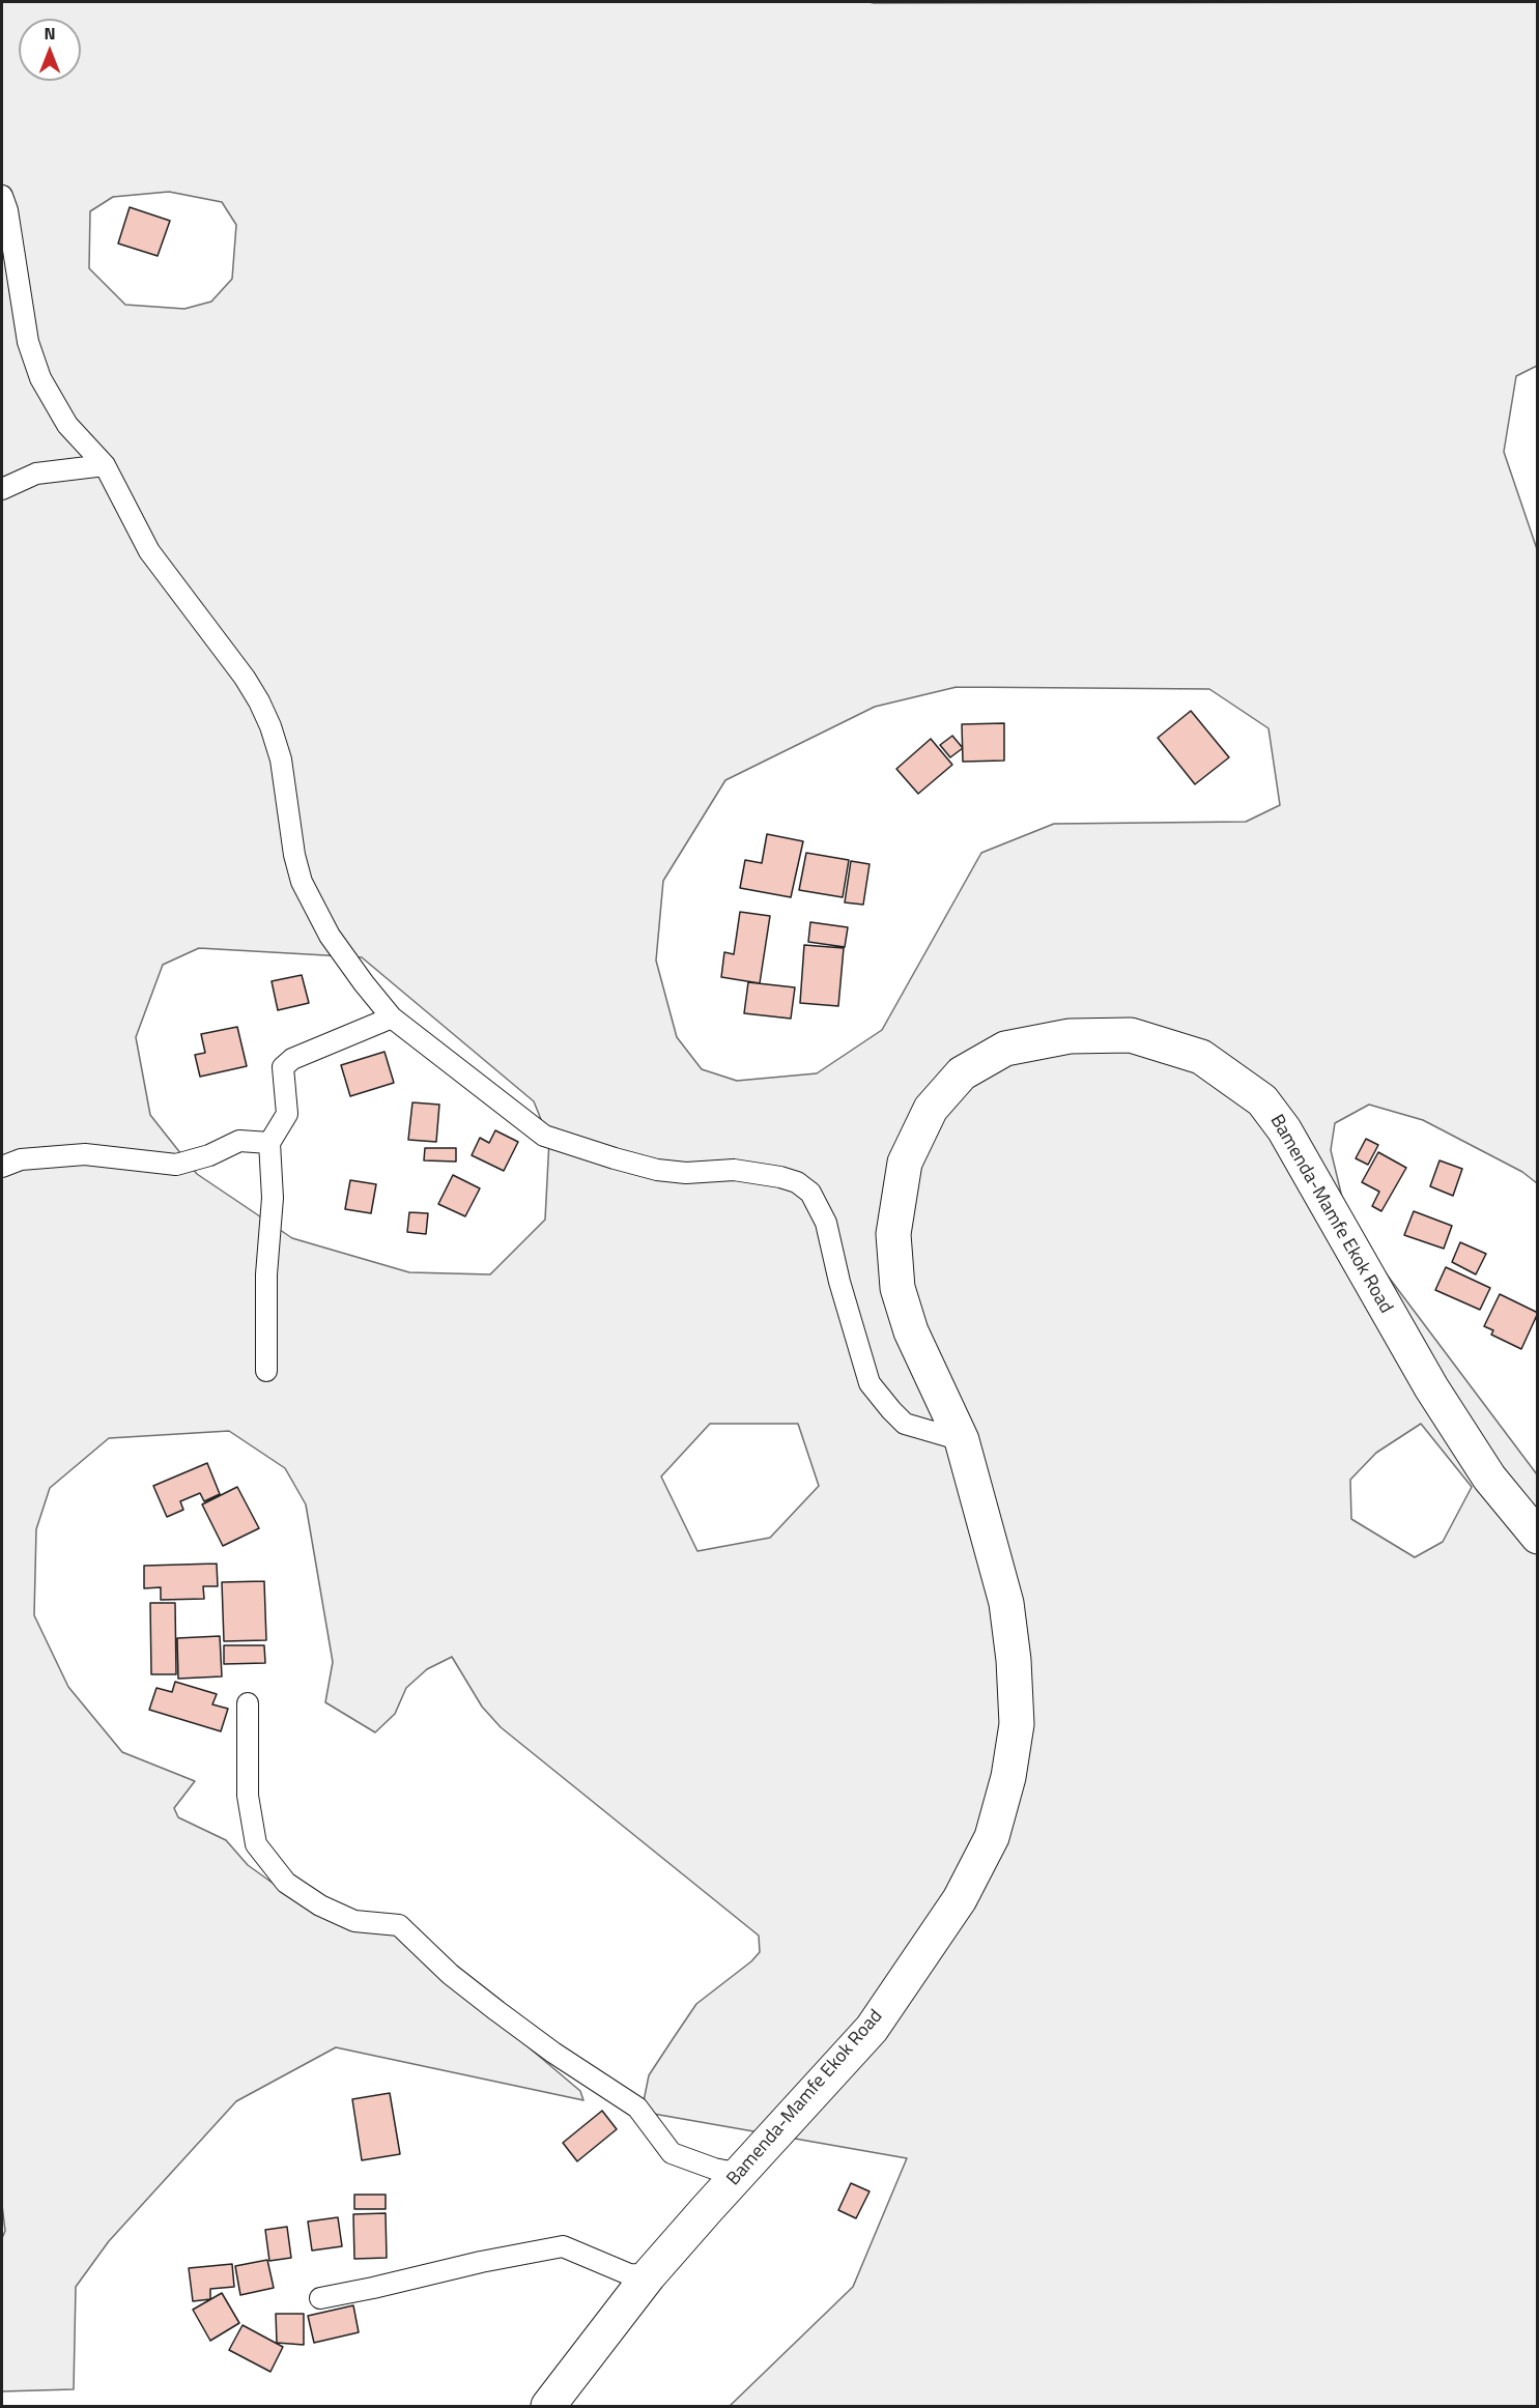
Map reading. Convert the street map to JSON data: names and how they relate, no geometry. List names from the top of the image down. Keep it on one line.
{"streets":{"highway":["Bamenda-Mamfe Ekok Road"]},"north":"top"}
